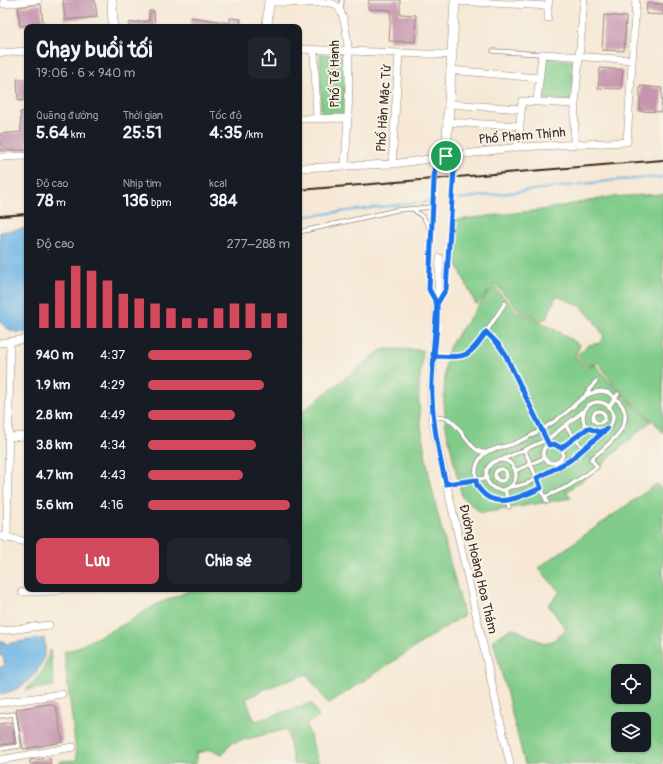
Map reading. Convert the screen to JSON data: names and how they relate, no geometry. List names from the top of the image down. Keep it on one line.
{"streets":{"street":["Phố Tế Hanh","Phố Hàn Mặc Tử","Phố Phạm Thịnh","Đường Hoàng Hoa Thám"]},"crossings":[["Phố Tế Hanh","Phố Phạm Thịnh"],["Phố Hàn Mặc Tử","Phố Phạm Thịnh"]],"page":{"heading":["Chạy buổi tối","19:06 · 6 × 940 m"],"stats":[["Quãng đường","5.64 km"],["Thời gian","25:51"],["Tốc độ","4:35 /km"],["Độ cao","78 m"],["Nhịp tim","136 bpm"],["kcal","384"]],"chart":["Độ cao","277–288 m"],"list":[{"name":"940 m","note":"4:37"},{"name":"1.9 km","note":"4:29"},{"name":"2.8 km","note":"4:49"},{"name":"3.8 km","note":"4:34"},{"name":"4.7 km","note":"4:43"},{"name":"5.6 km","note":"4:16"}],"buttons":["Lưu","Chia sẻ"]}}
